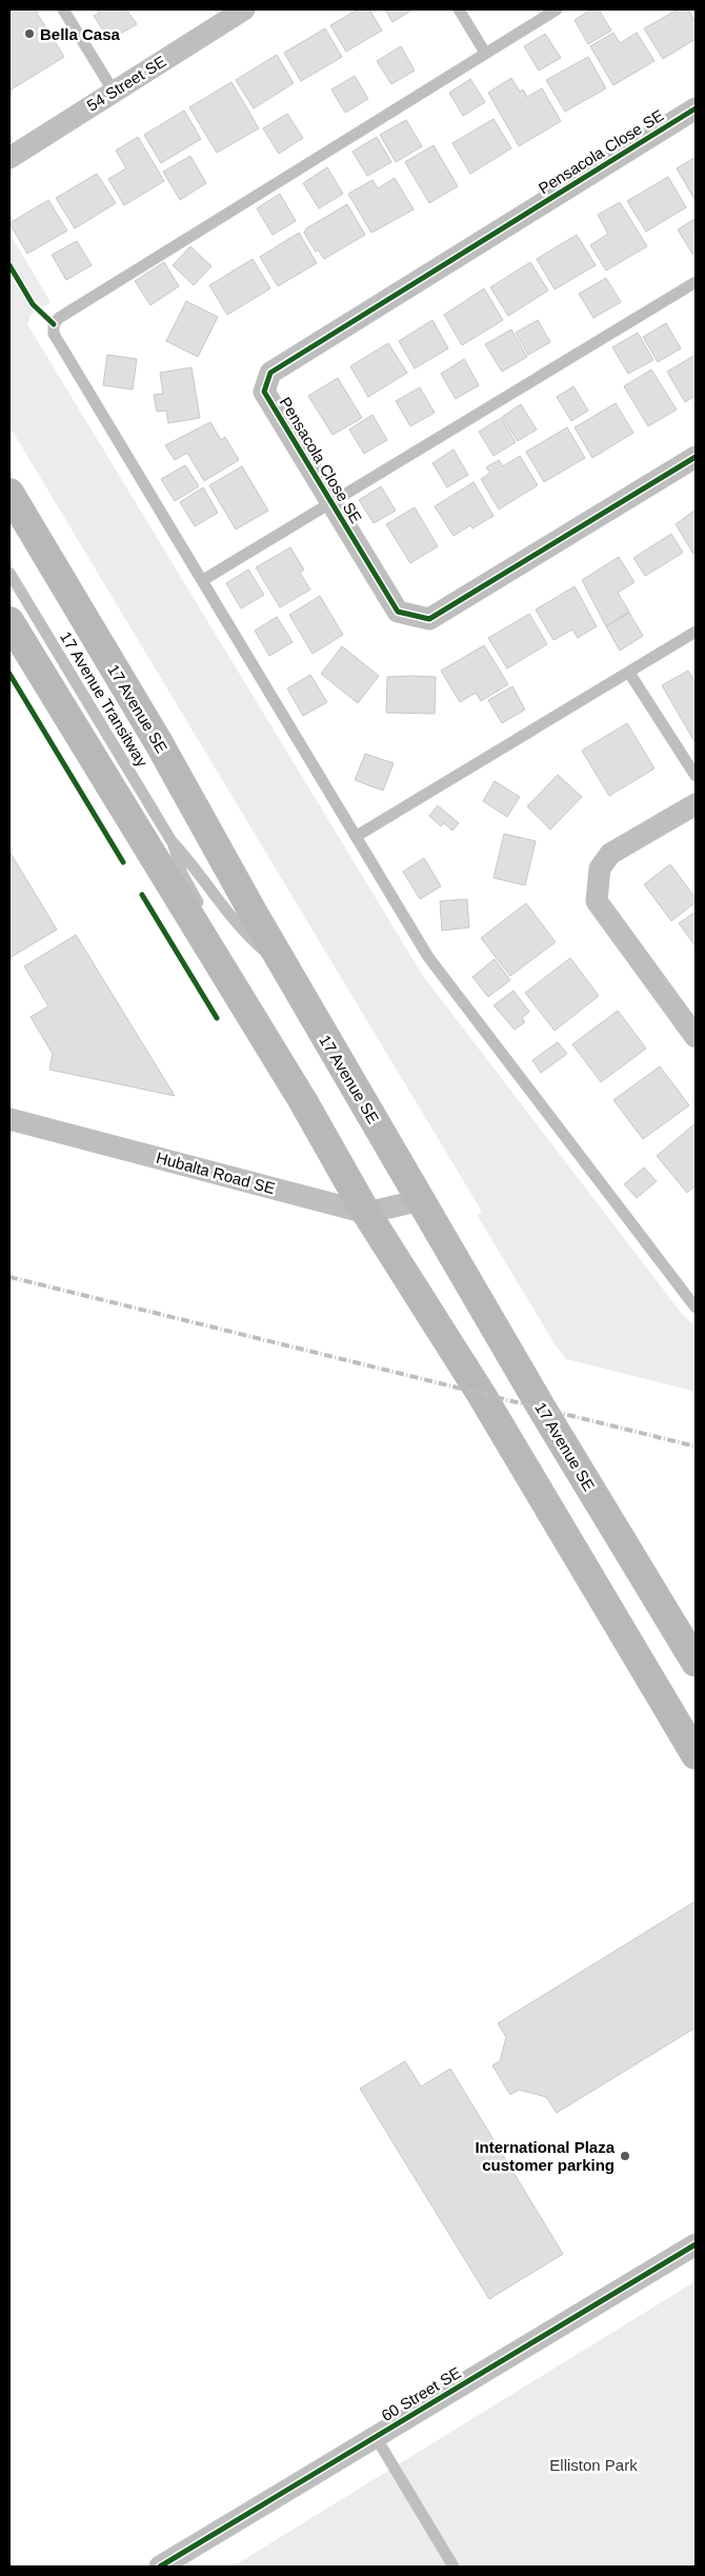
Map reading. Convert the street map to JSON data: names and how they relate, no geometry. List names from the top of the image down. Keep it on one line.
{"streets":{"main road":["17 Avenue SE"],"street":["54 Street SE","Pensacola Close SE","Hubalta Road SE","60 Street SE"],"lane":["17 Avenue Transitway"]},"crossings":[["17 Avenue Transitway","17 Avenue SE"],["17 Avenue SE","Hubalta Road SE"]],"parks":["Elliston Park"],"places":["Bella Casa","International Plaza customer parking"]}
